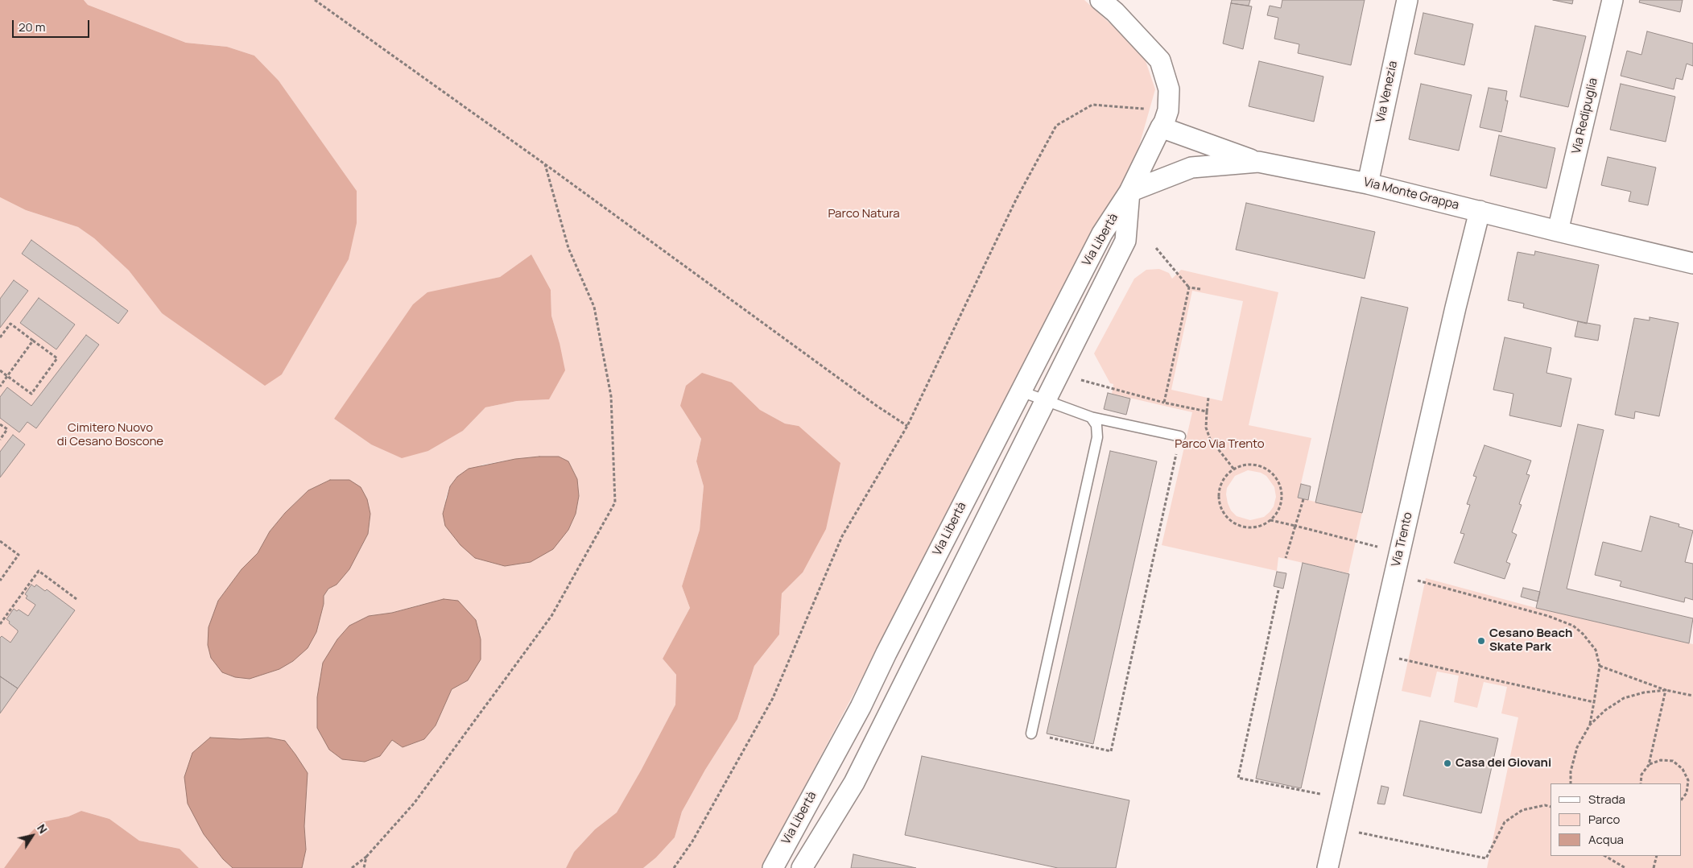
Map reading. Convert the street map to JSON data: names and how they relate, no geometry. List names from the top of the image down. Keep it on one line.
{"streets":{"street":["Via Venezia","Via Redipuglia","Via Monte Grappa","Via Libertà","Via Trento"]},"crossings":[["Via Venezia","Via Monte Grappa"],["Via Redipuglia","Via Monte Grappa"],["Via Monte Grappa","Via Libertà"],["Via Monte Grappa","Via Trento"]],"parks":["Parco Natura","Cimitero Nuovo di Cesano Boscone","Parco Via Trento"],"places":["Cesano Beach Skate Park","Casa dei Giovani"],"legend":["Strada","Parco","Acqua"],"scale_bar":"20 m","north":"top right"}
